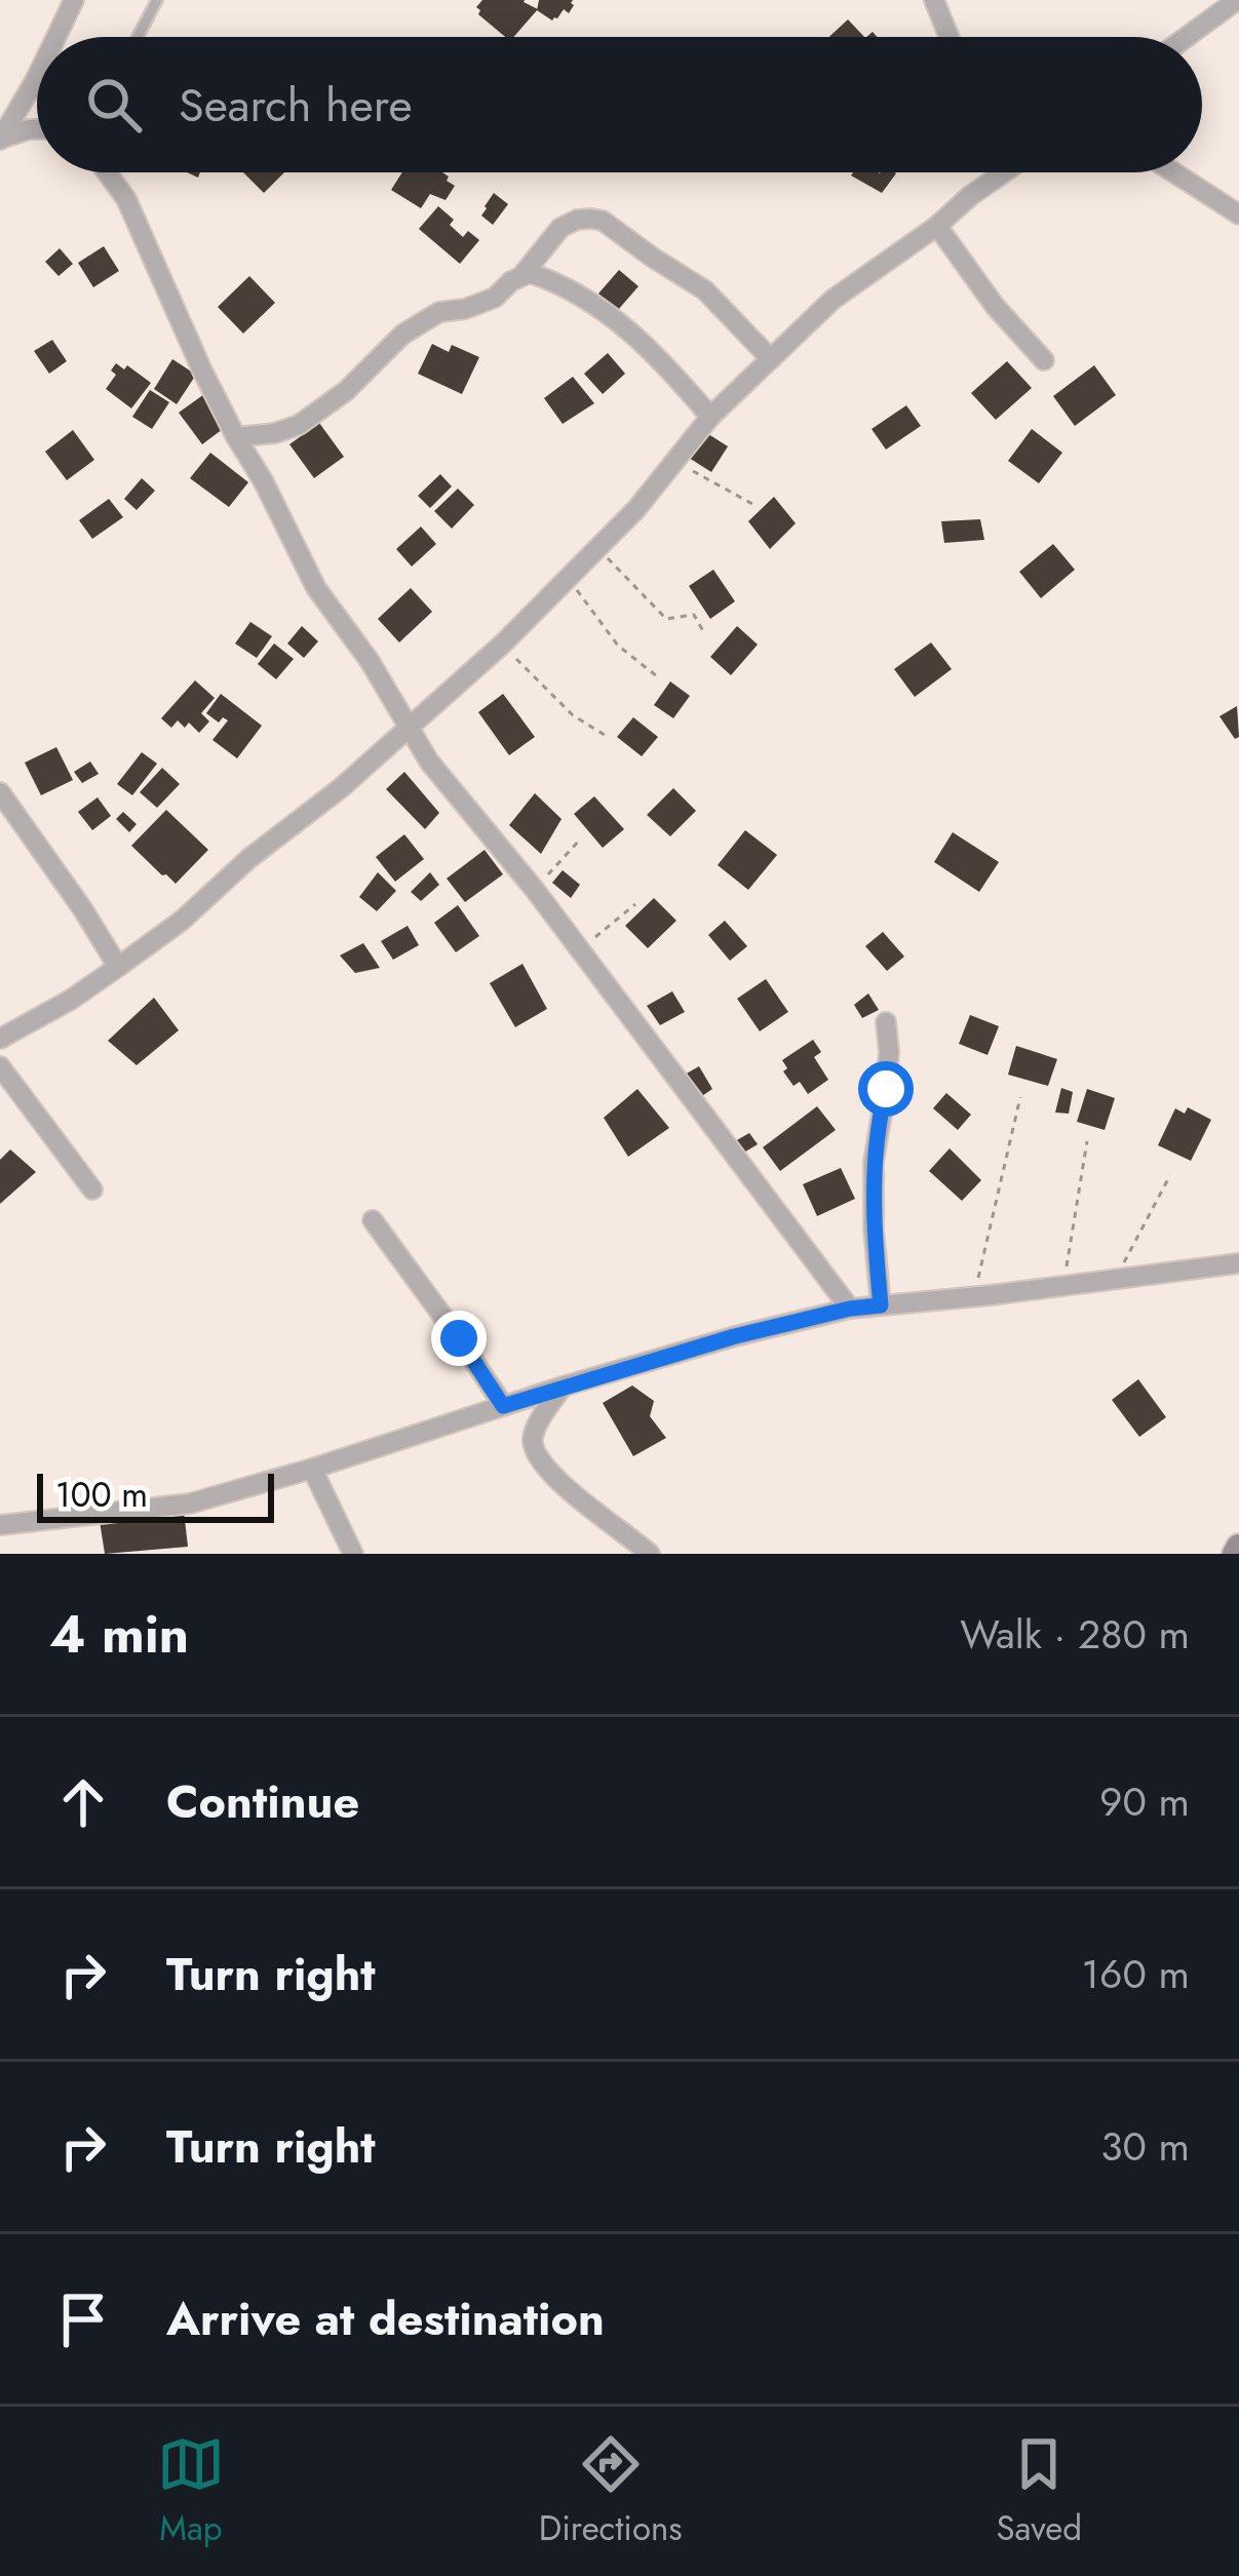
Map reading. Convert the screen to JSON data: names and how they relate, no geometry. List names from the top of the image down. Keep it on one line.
{"scale_bar":"100 m","page":{"search":"Search here","scale":"100 m","heading":["4 min","Walk · 280 m"],"list":[["Continue","90 m"],["Turn right","160 m"],["Turn right","30 m"],"Arrive at destination"],"nav":["Map","Directions","Saved"]}}
